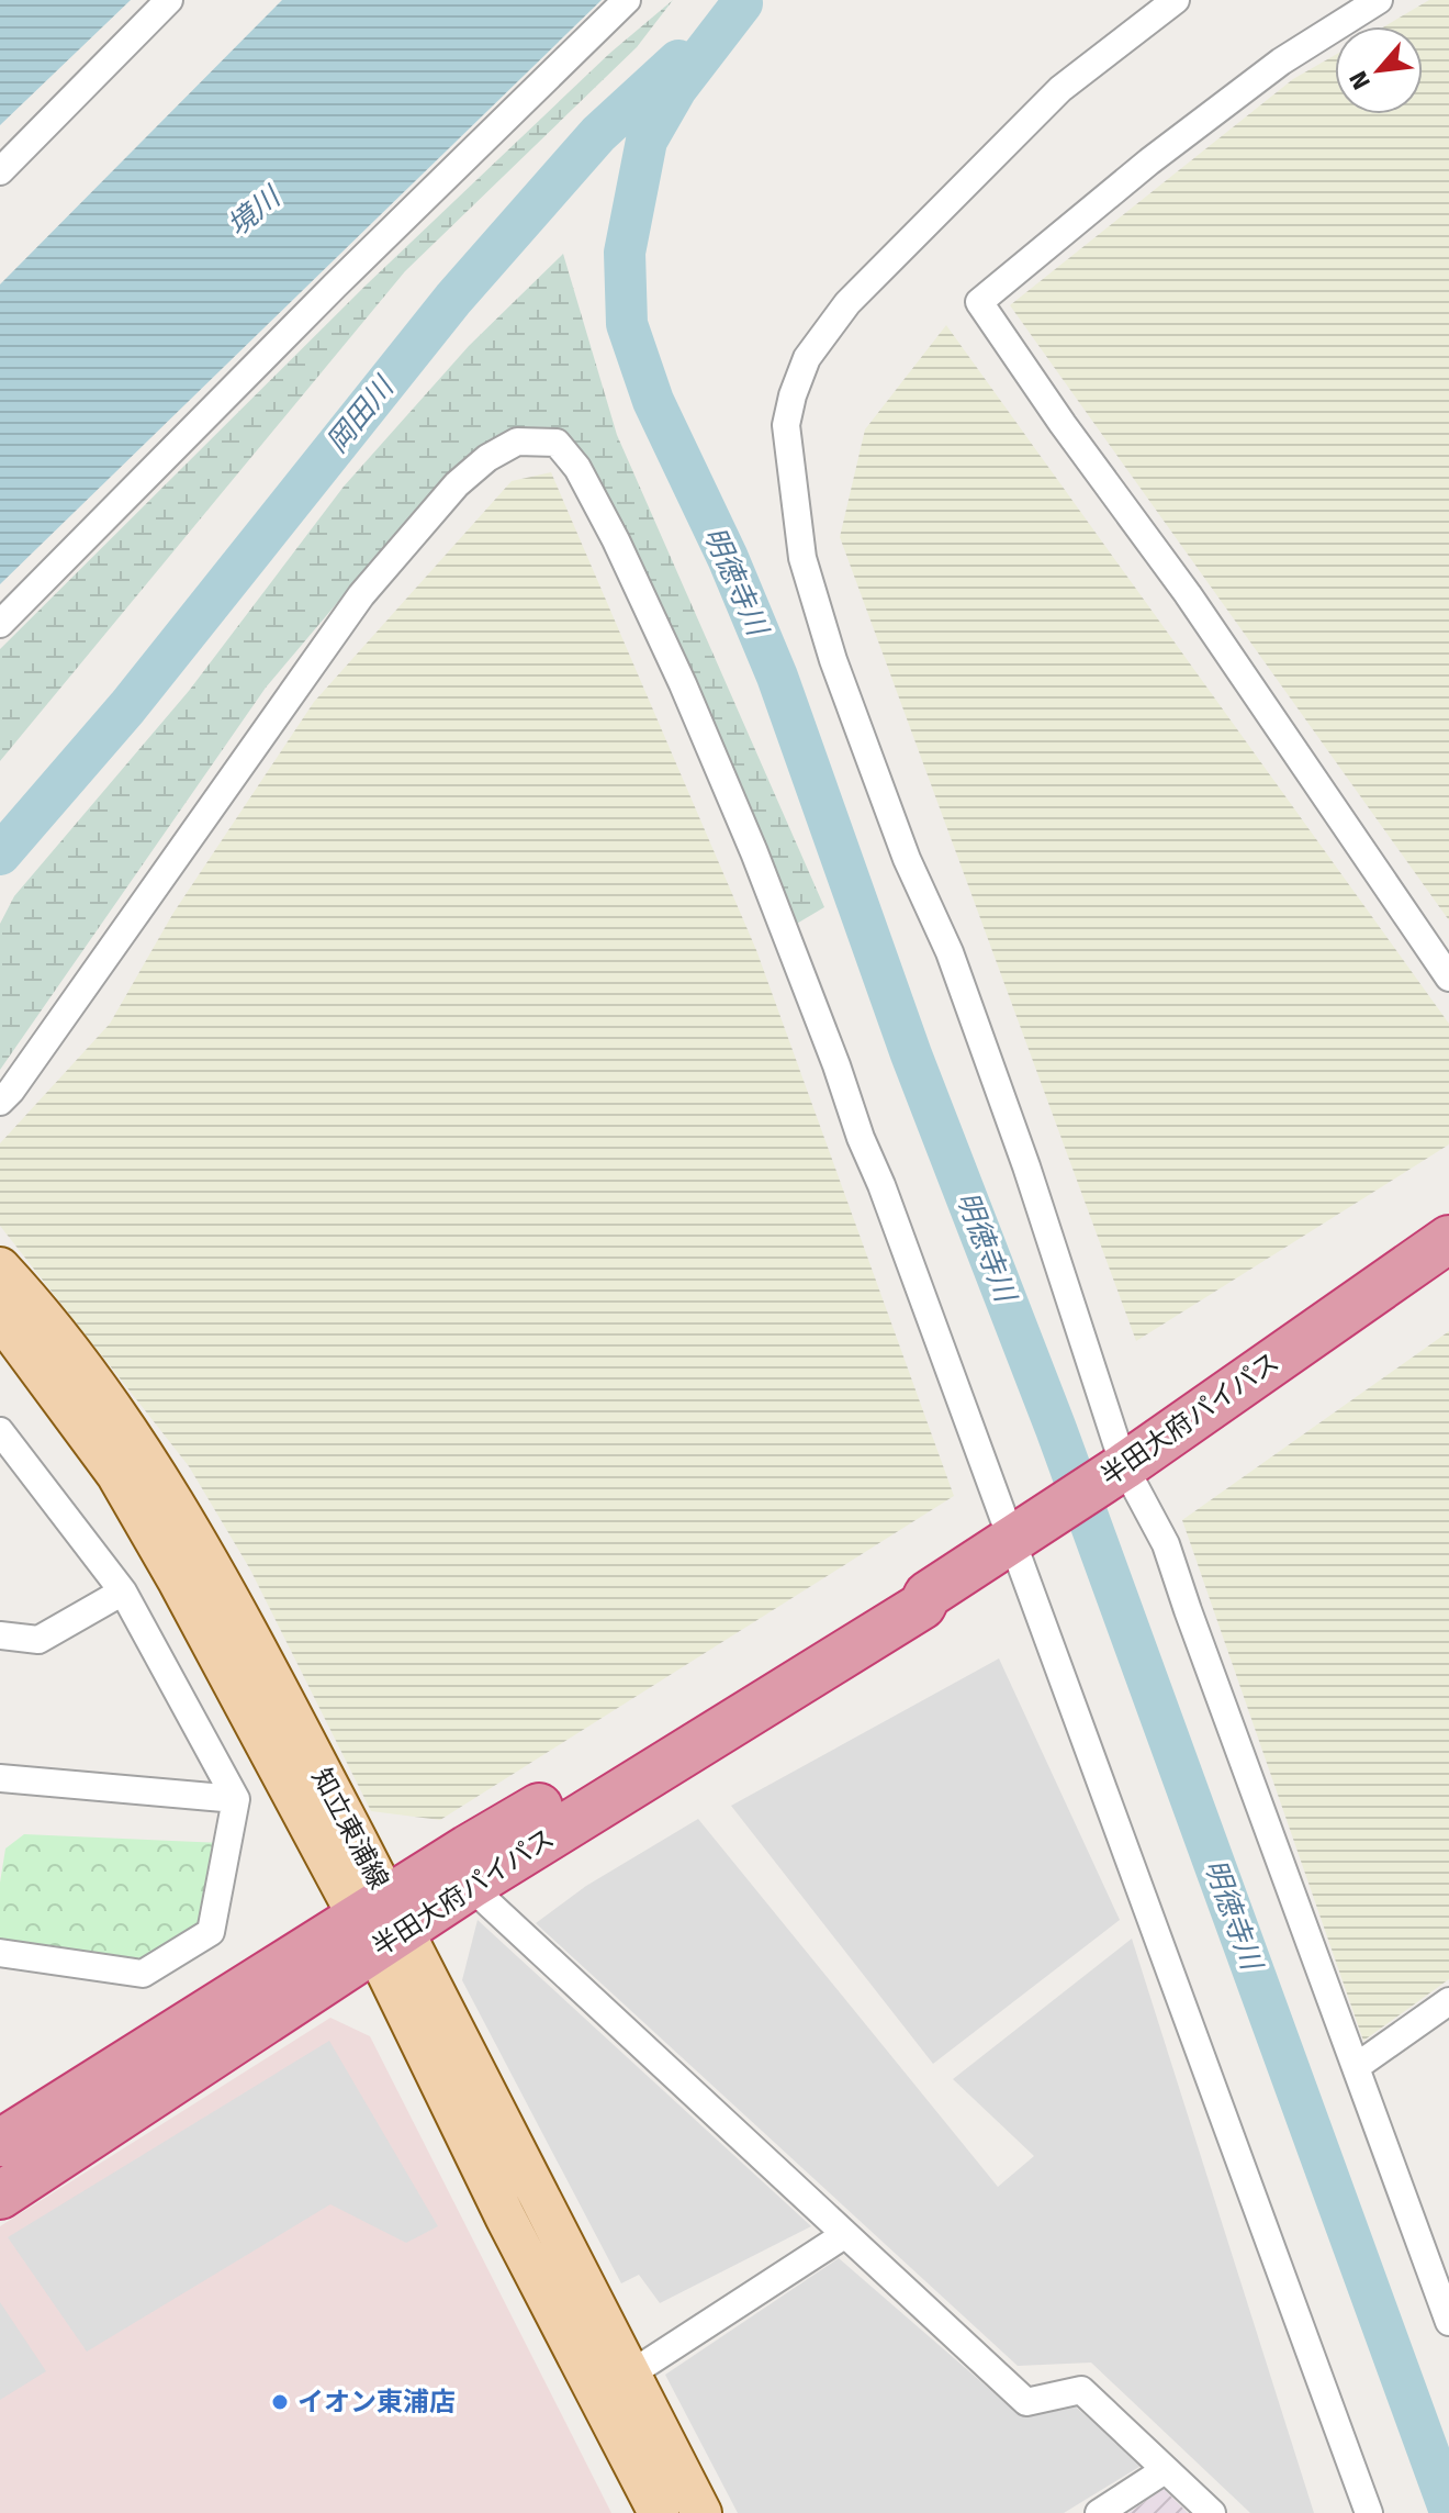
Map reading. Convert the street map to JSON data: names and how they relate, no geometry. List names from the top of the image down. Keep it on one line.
{"streets":{"highway":["半田大府パイパス"],"main road":["知立東浦線"]},"crossings":[["半田大府パイパス","知立東浦線"]],"water":["境川","岡田川","明徳寺川"],"places":["イオン東浦店"],"north":"bottom left"}
